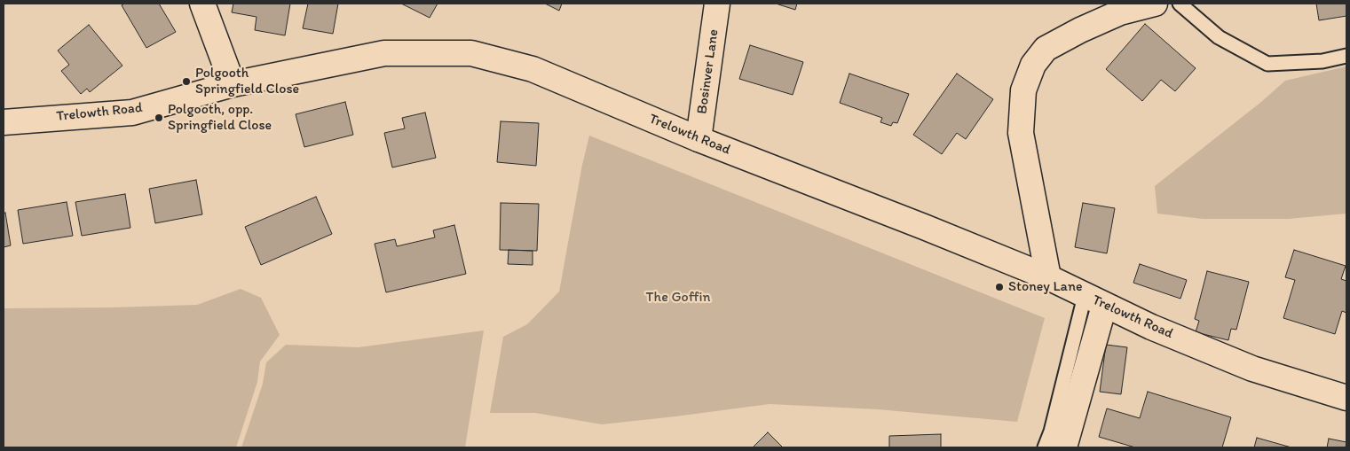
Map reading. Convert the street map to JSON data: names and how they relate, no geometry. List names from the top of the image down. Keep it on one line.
{"streets":{"street":["Bosinver Lane","Trelowth Road"]},"crossings":[["Bosinver Lane","Trelowth Road"]],"parks":["The Goffin"],"places":["Polgooth Springfield Close","Polgooth, opp. Springfield Close","Stoney Lane"]}
